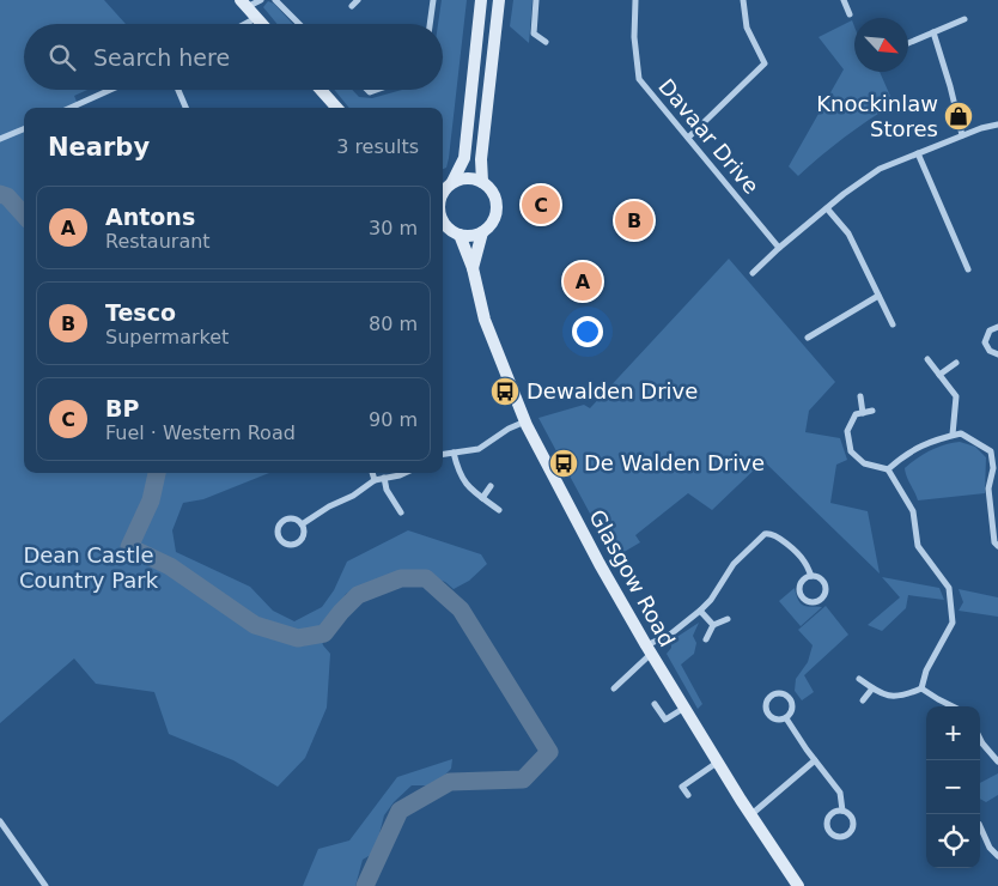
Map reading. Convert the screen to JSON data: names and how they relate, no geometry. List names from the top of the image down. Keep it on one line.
{"streets":{"main road":["Glasgow Road"],"street":["Davaar Drive"]},"parks":["Dean Castle Country Park"],"places":{"shop":["Knockinlaw Stores"],"bus stop":["Dewalden Drive","De Walden Drive"]},"north":"bottom right","page":{"search":"Search here","heading":["Nearby","3 results"],"pins":["C","B","A"],"list":[{"mark":"A","name":"Antons","note":"Restaurant","value":"30 m"},{"mark":"B","name":"Tesco","note":"Supermarket","value":"80 m"},{"mark":"C","name":"BP","note":"Fuel · Western Road","value":"90 m"}],"map_buttons":["+","−"]}}
